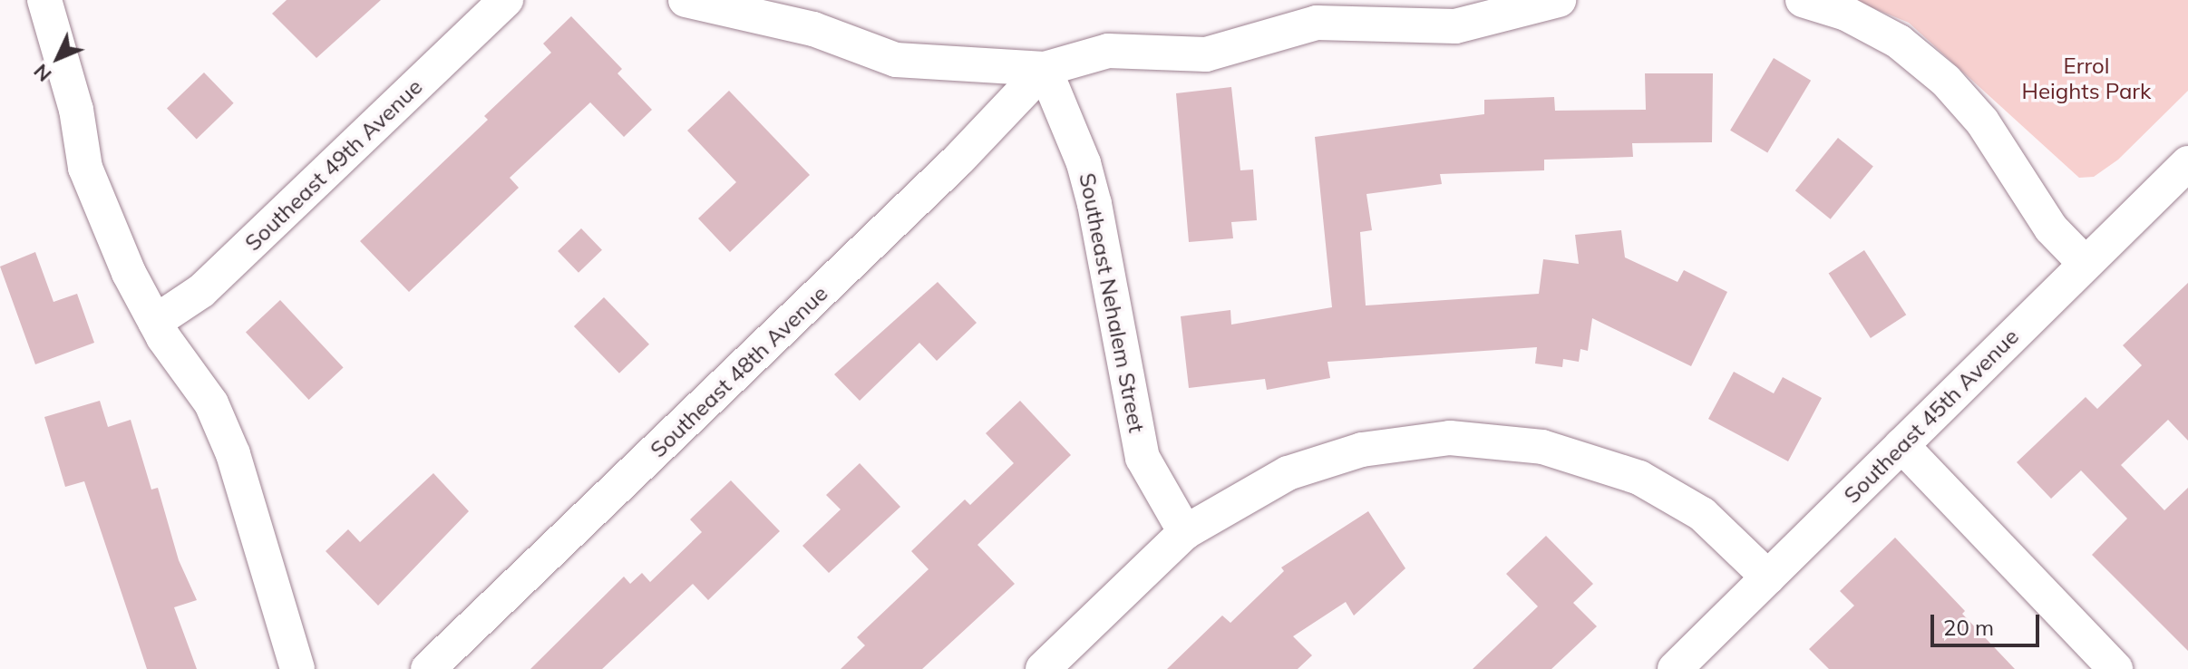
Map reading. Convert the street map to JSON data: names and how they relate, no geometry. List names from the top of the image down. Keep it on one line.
{"streets":{"street":["Southeast 49th Avenue","Southeast Nehalem Street","Southeast 48th Avenue","Southeast 45th Avenue"]},"crossings":[["Southeast Nehalem Street","Southeast 48th Avenue"]],"parks":["Errol Heights Park"],"scale_bar":"20 m","north":"bottom left"}
